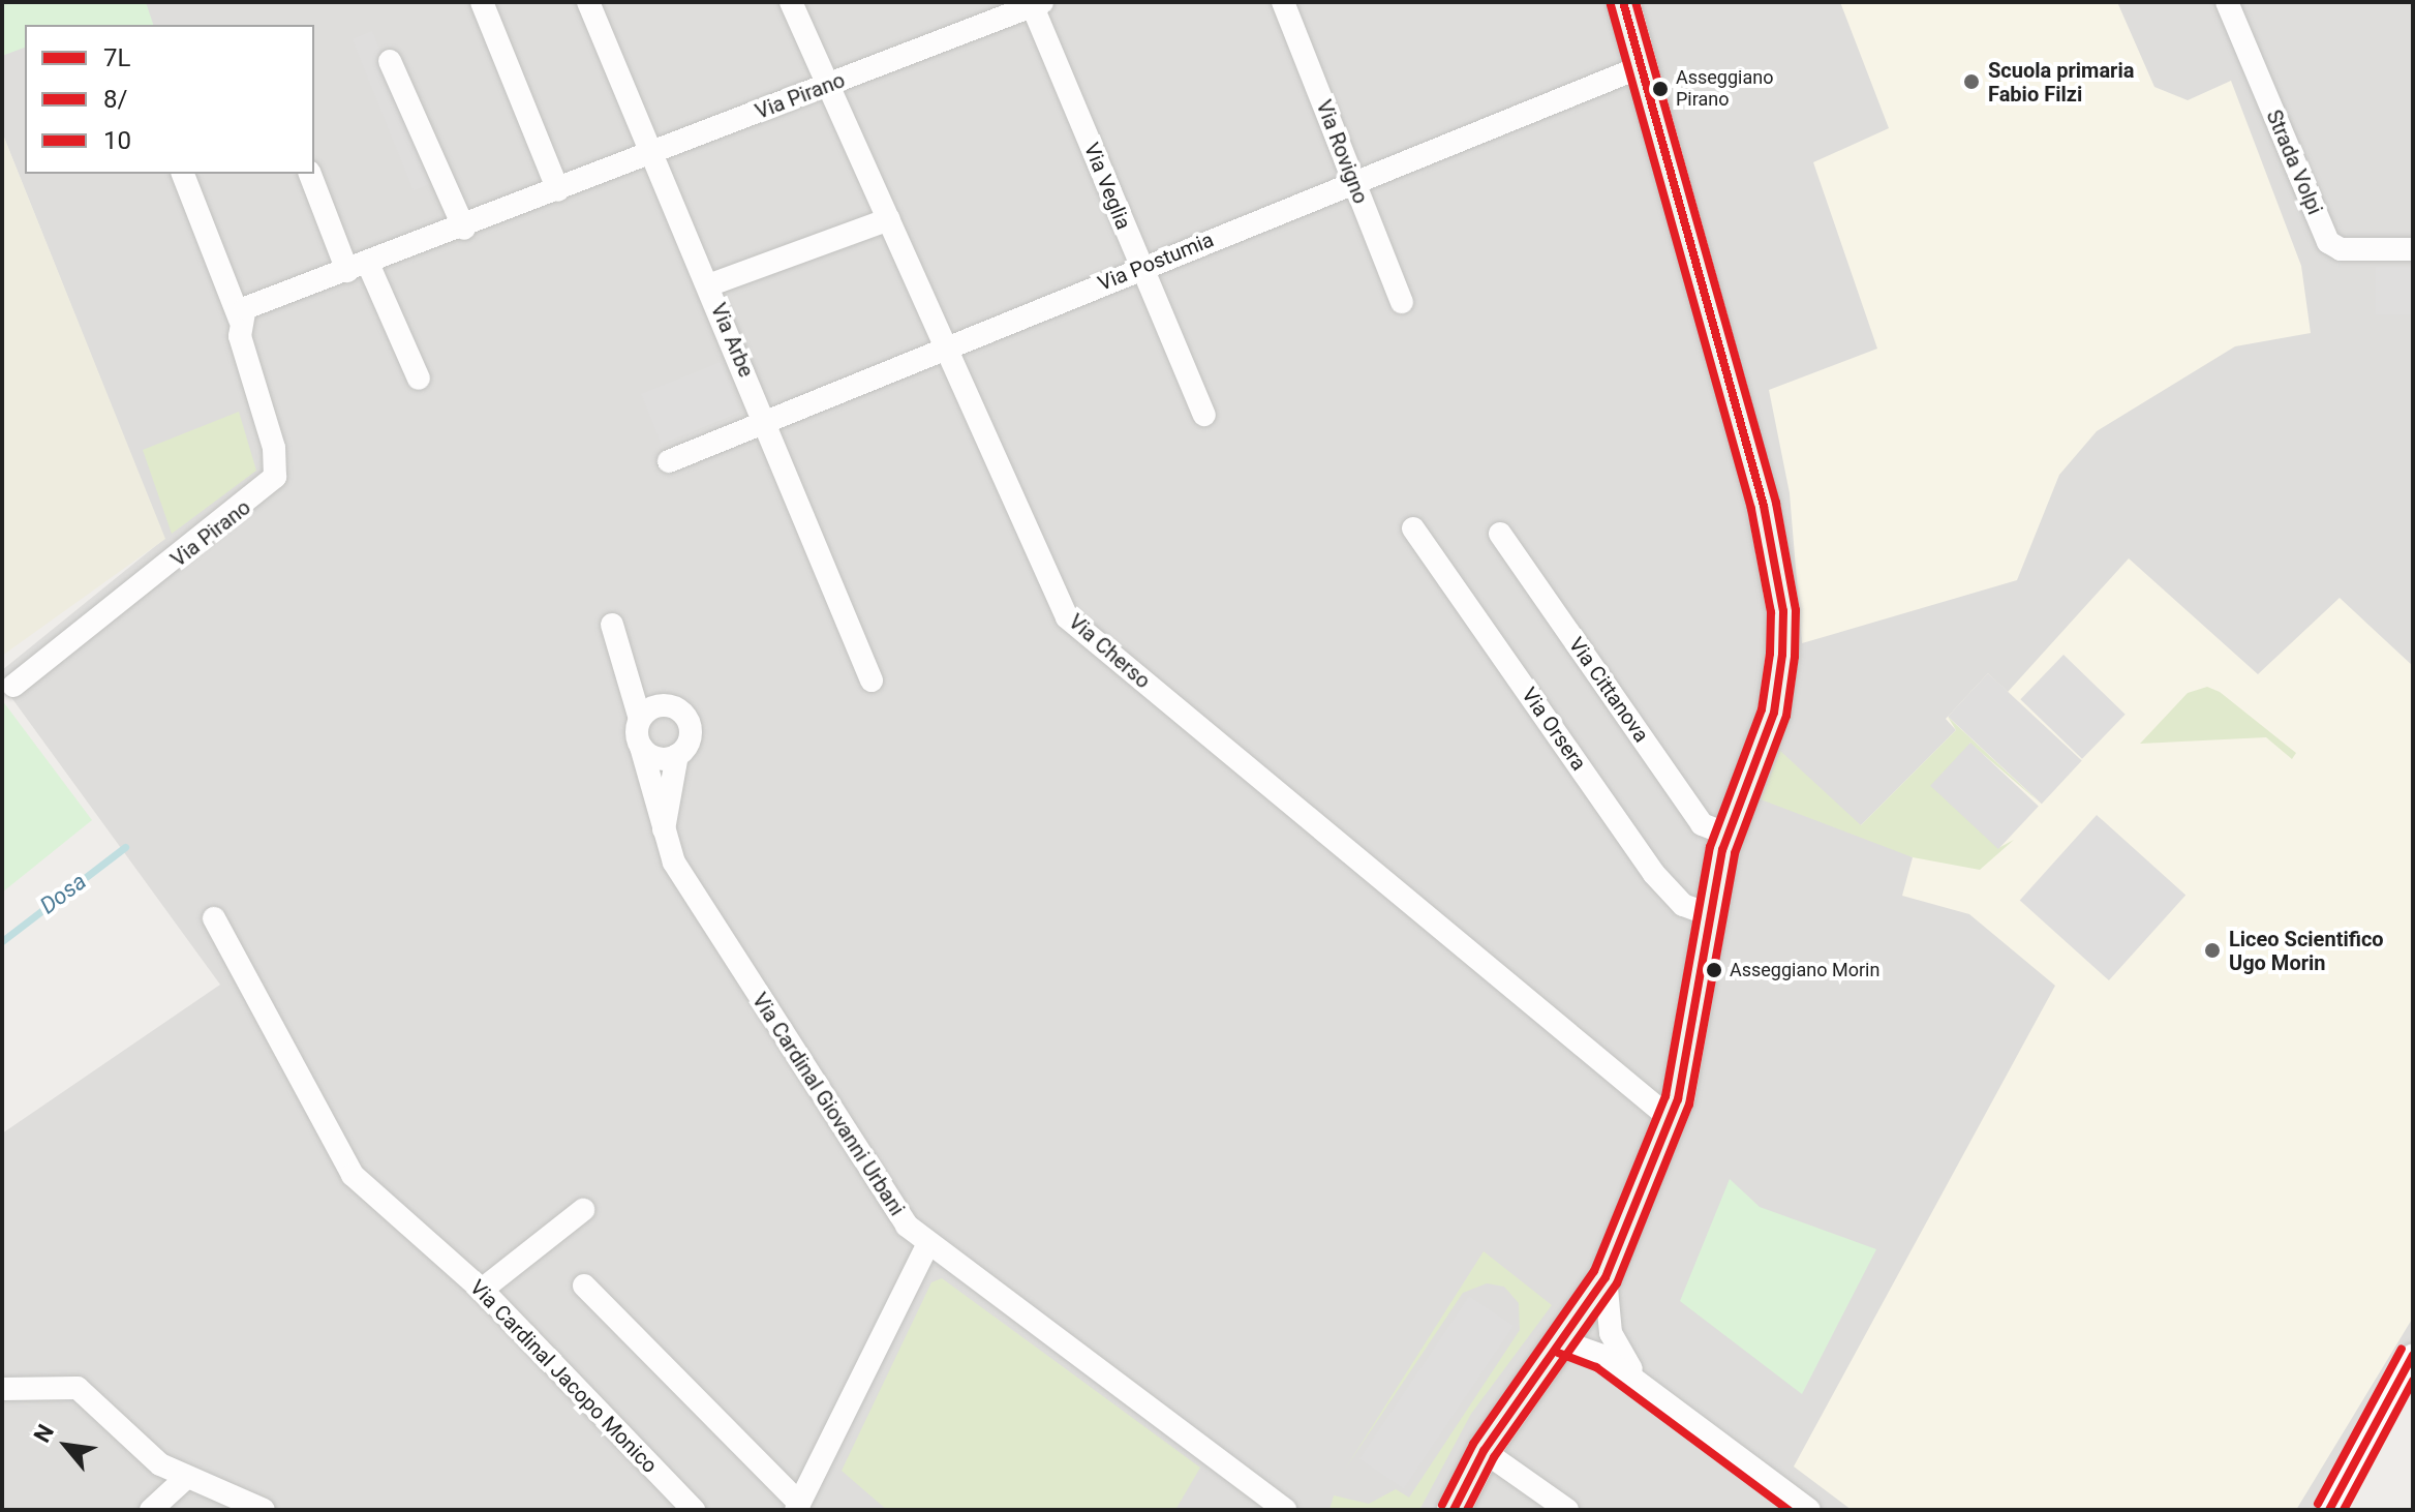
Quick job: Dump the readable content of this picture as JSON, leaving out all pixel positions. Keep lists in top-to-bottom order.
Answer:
{
  "streets": {
    "street": [
      "Via Pirano",
      "Via Rovigno",
      "Strada Volpi",
      "Via Veglia",
      "Via Postumia",
      "Via Arbe",
      "Via Cherso",
      "Via Cittanova",
      "Via Orsera",
      "Via Cardinal Giovanni Urbani",
      "Via Cardinal Jacopo Monico"
    ]
  },
  "crossings": [
    ["Via Pirano", "Via Veglia"],
    ["Via Pirano", "Via Arbe"],
    ["Via Pirano", "Via Cherso"],
    ["Via Rovigno", "Via Postumia"],
    ["Via Veglia", "Via Postumia"],
    ["Via Postumia", "Via Arbe"],
    ["Via Postumia", "Via Cherso"]
  ],
  "water": ["Dosa"],
  "places": [
    "Scuola primaria Fabio Filzi",
    "Asseggiano Pirano",
    "Liceo Scientifico Ugo Morin",
    "Asseggiano Morin"
  ],
  "lines": ["transit line 7L", "transit line 8/", "transit line 10"],
  "legend": ["7L", "8/", "10"],
  "north": "top left"
}
